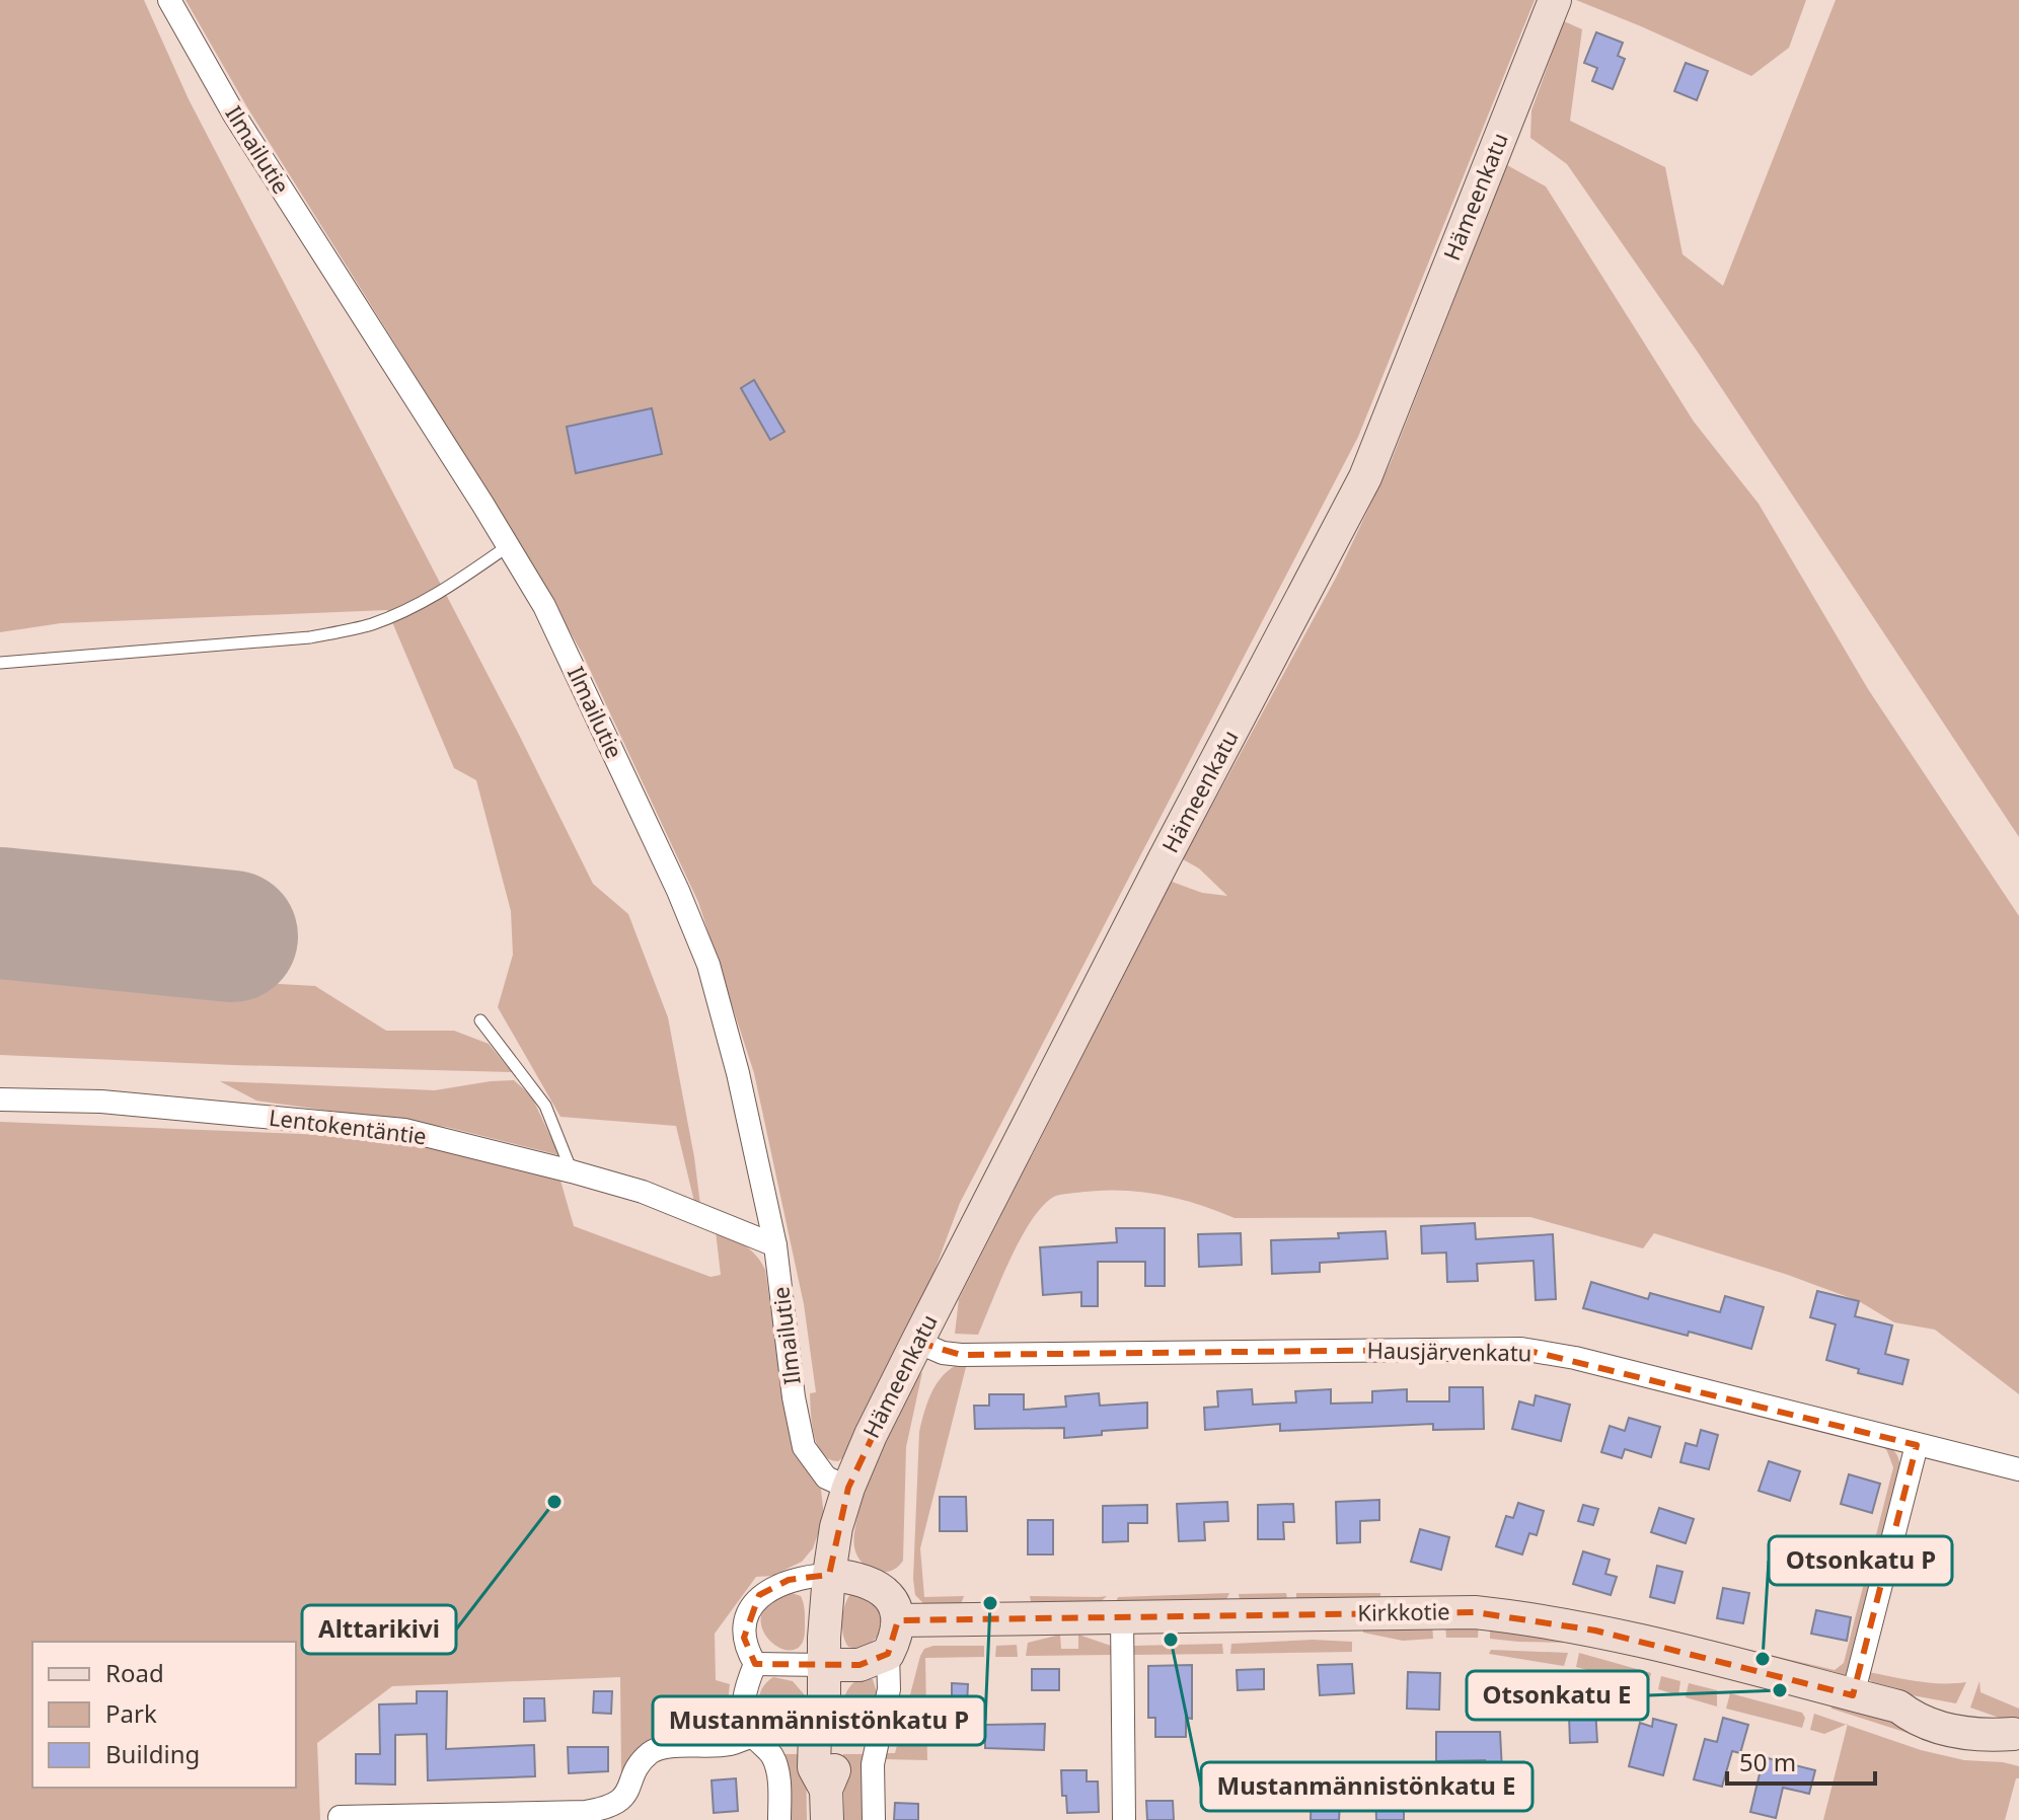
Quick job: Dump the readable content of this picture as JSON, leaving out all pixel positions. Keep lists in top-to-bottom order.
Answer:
{
  "streets": {
    "main road": ["Hämeenkatu", "Kirkkotie"],
    "street": ["Ilmailutie", "Lentokentäntie", "Hausjärvenkatu"]
  },
  "crossings": [
    ["Ilmailutie", "Hämeenkatu"],
    ["Ilmailutie", "Lentokentäntie"],
    ["Hämeenkatu", "Hausjärvenkatu"]
  ],
  "places": [
    "Alttarikivi",
    "Mustanmännistönkatu P",
    "Mustanmännistönkatu E",
    "Otsonkatu P",
    "Otsonkatu E"
  ],
  "legend": ["Road", "Park", "Building"],
  "scale_bar": "50 m"
}
